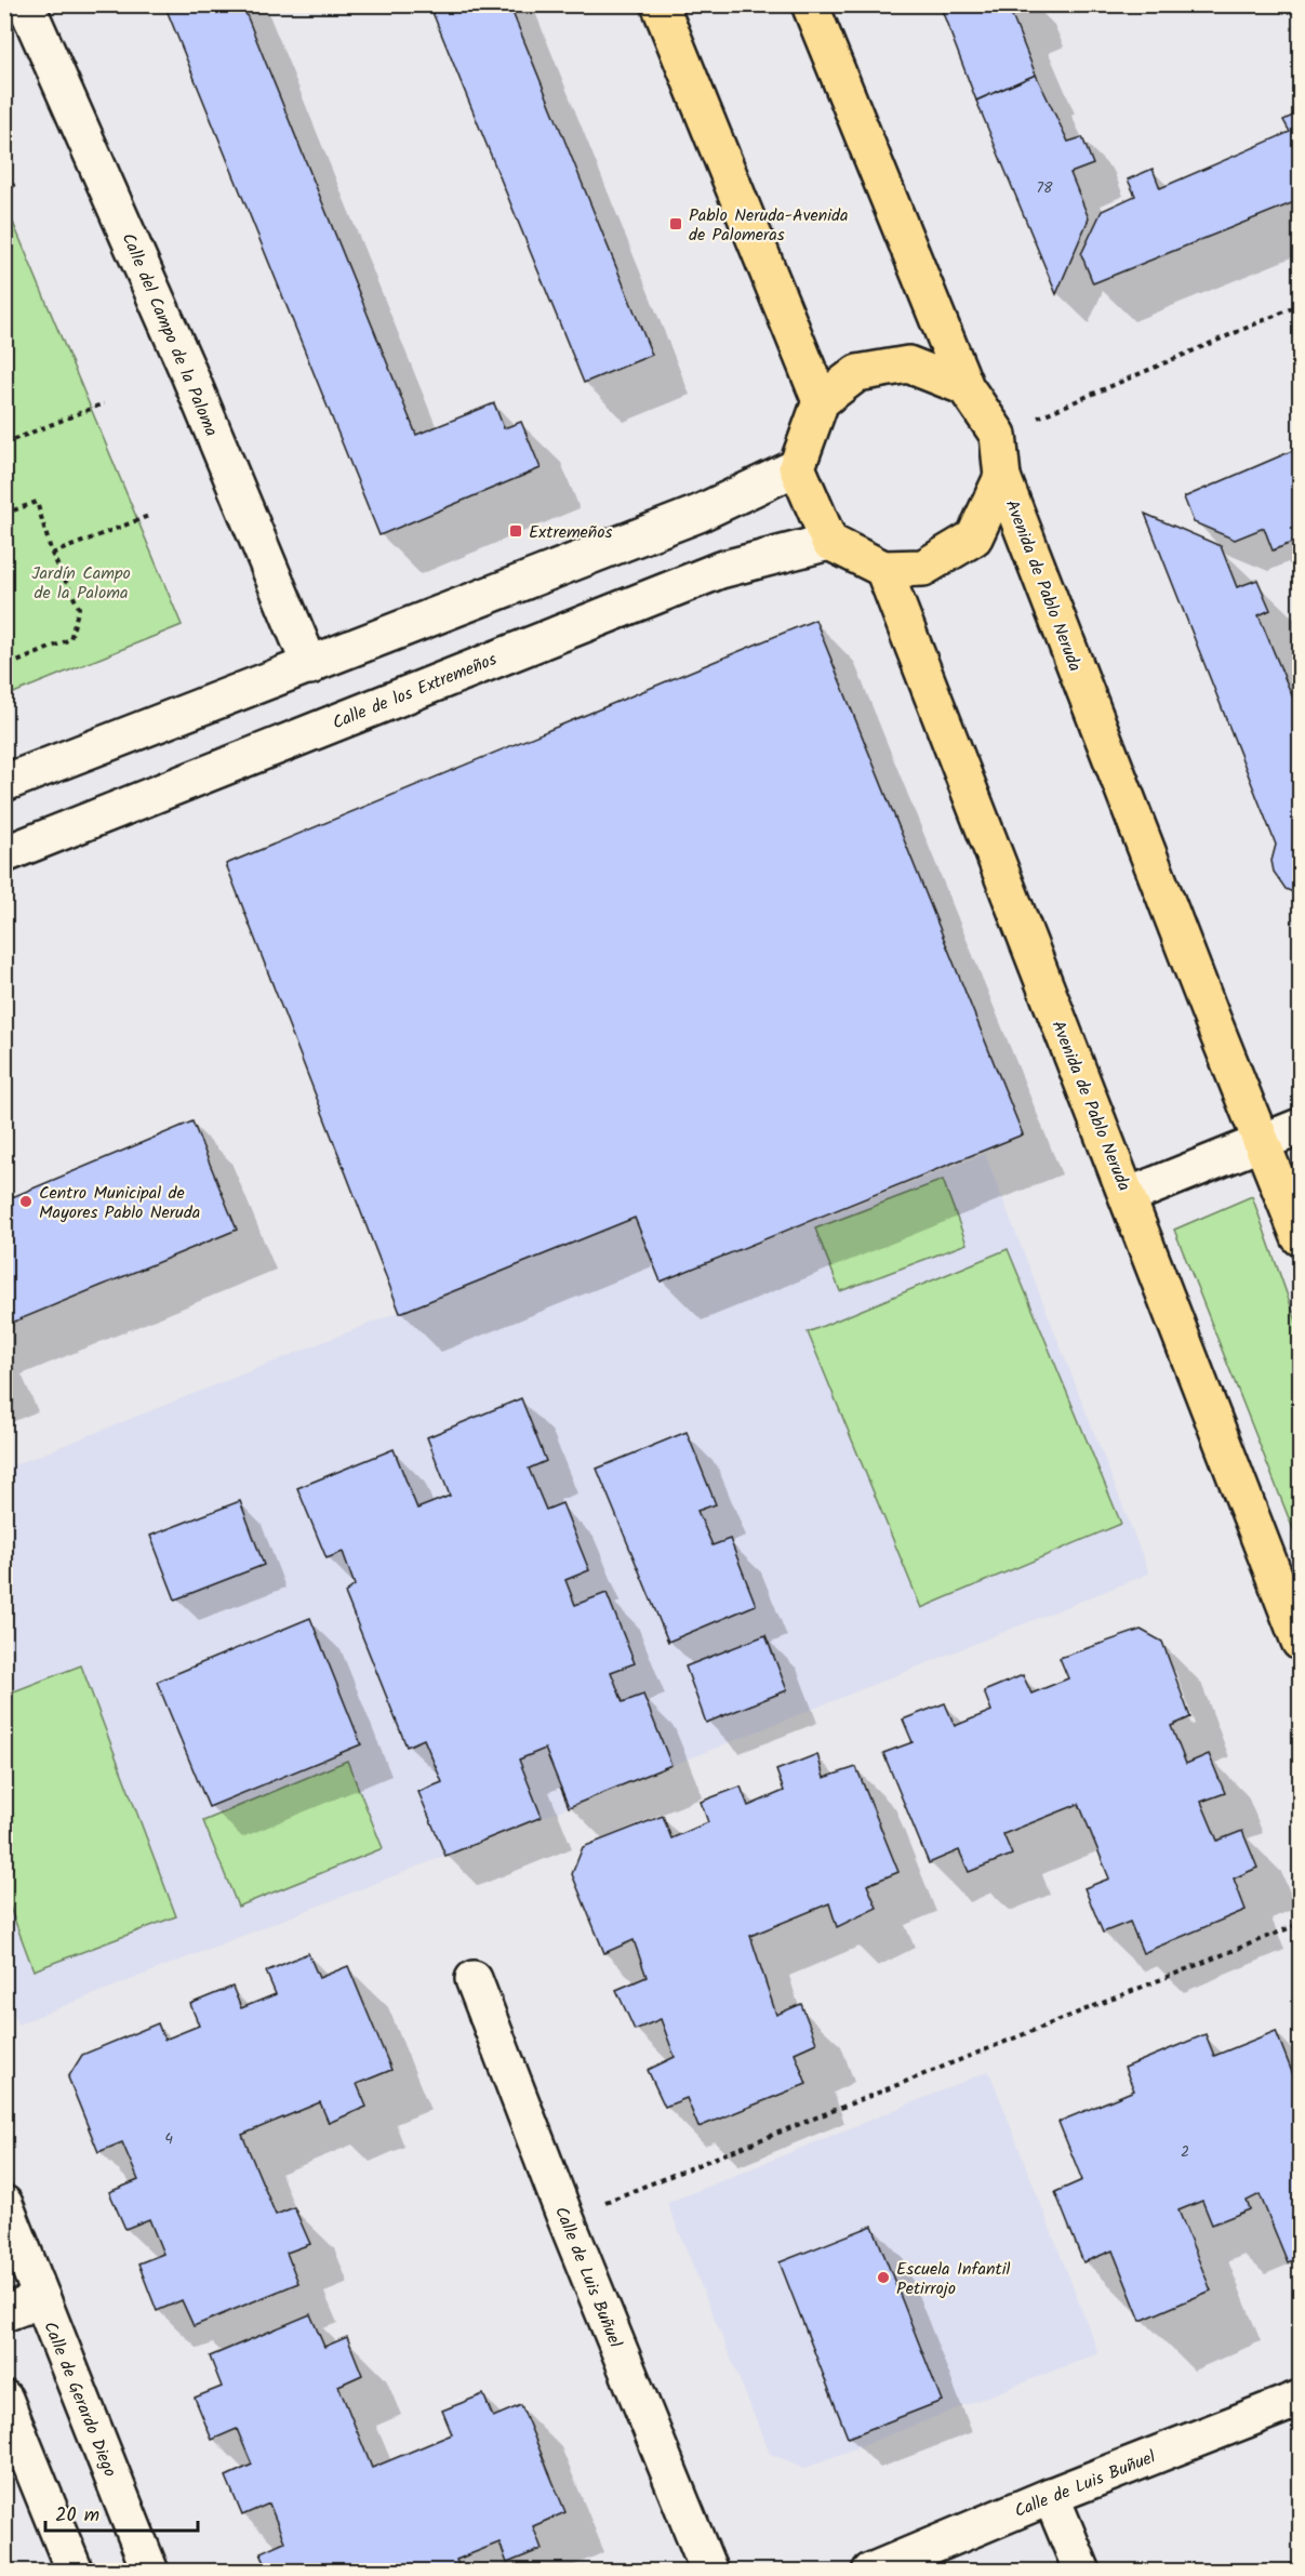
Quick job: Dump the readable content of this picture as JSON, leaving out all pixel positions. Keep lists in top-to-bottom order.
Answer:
{
  "streets": {
    "main road": ["Avenida de Pablo Neruda"],
    "street": [
      "Calle del Campo de la Paloma",
      "Calle de los Extremeños",
      "Calle de Luis Buñuel",
      "Calle de Gerardo Diego"
    ]
  },
  "crossings": [
    ["Avenida de Pablo Neruda", "Calle de los Extremeños"]
  ],
  "parks": ["Jardín Campo de la Paloma"],
  "places": {
    "transit": ["Pablo Neruda-Avenida de Palomeras", "Extremeños"],
    "other": ["Centro Municipal de Mayores Pablo Neruda", "Escuela Infantil Petirrojo"]
  },
  "house_numbers": ["78", "4", "2"],
  "scale_bar": "20 m"
}
